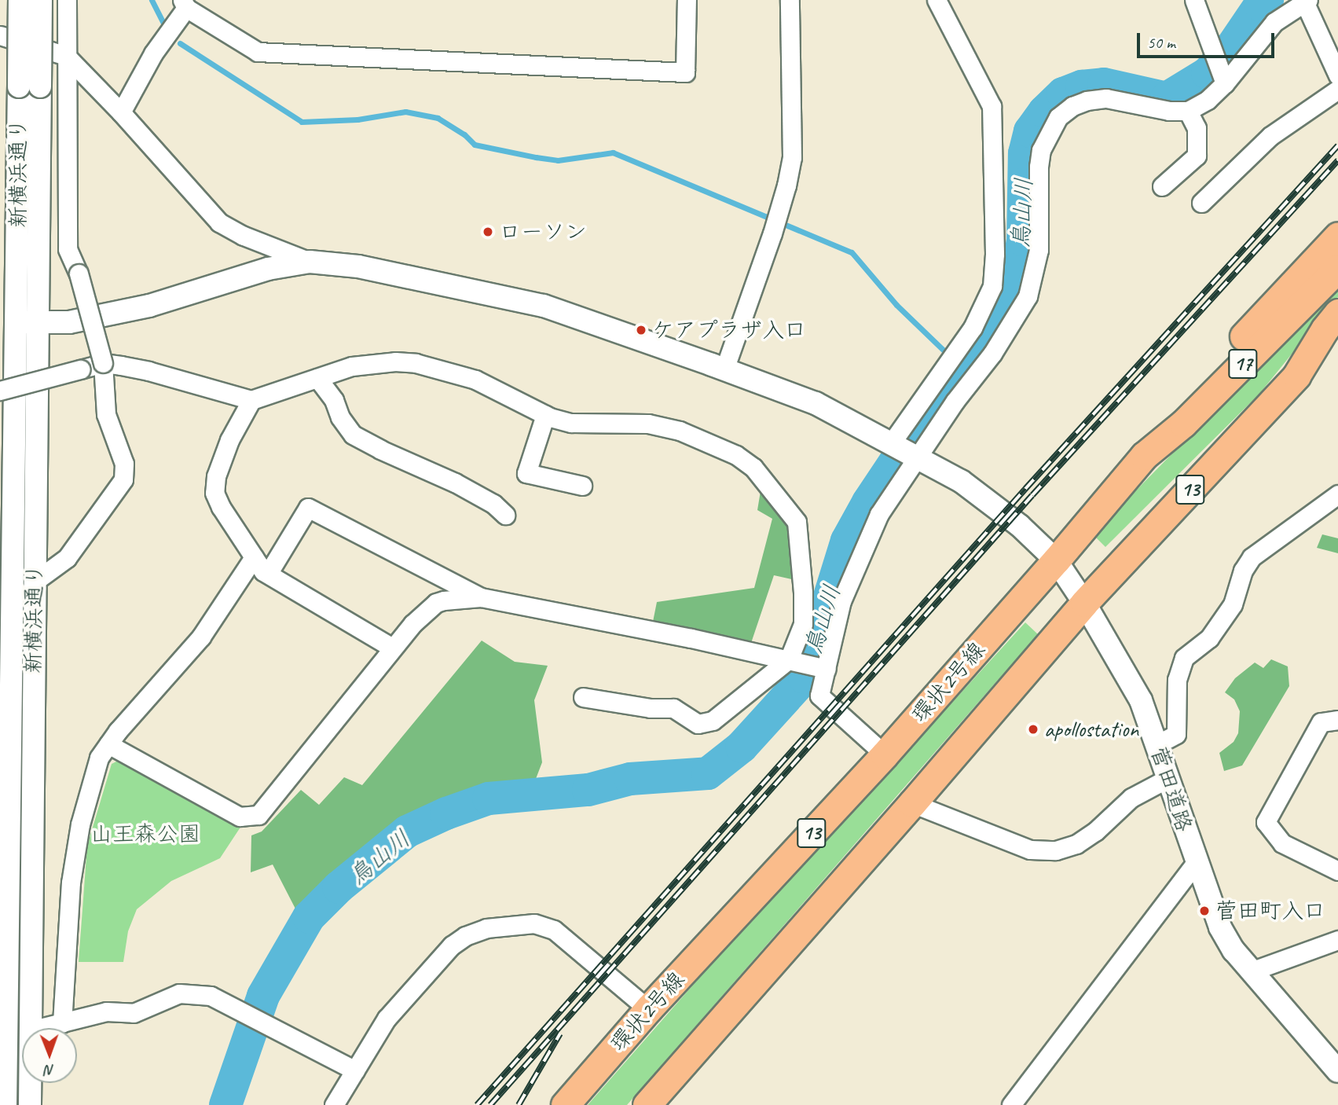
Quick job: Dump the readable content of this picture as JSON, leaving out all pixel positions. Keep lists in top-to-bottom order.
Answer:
{
  "streets": {
    "main road": ["17", "13", "環状2号線"],
    "street": ["新横浜通り", "菅田道路"]
  },
  "crossings": [
    ["新横浜通り", "菅田道路"],
    ["13", "環状2号線"],
    ["13", "菅田道路"],
    ["環状2号線", "菅田道路"]
  ],
  "water": ["鳥山川"],
  "parks": ["山王森公園"],
  "places": [
    "ローソン",
    "ケアプラザ入口",
    "apollostation",
    "菅田町入口"
  ],
  "scale_bar": "50 m",
  "north": "bottom"
}
